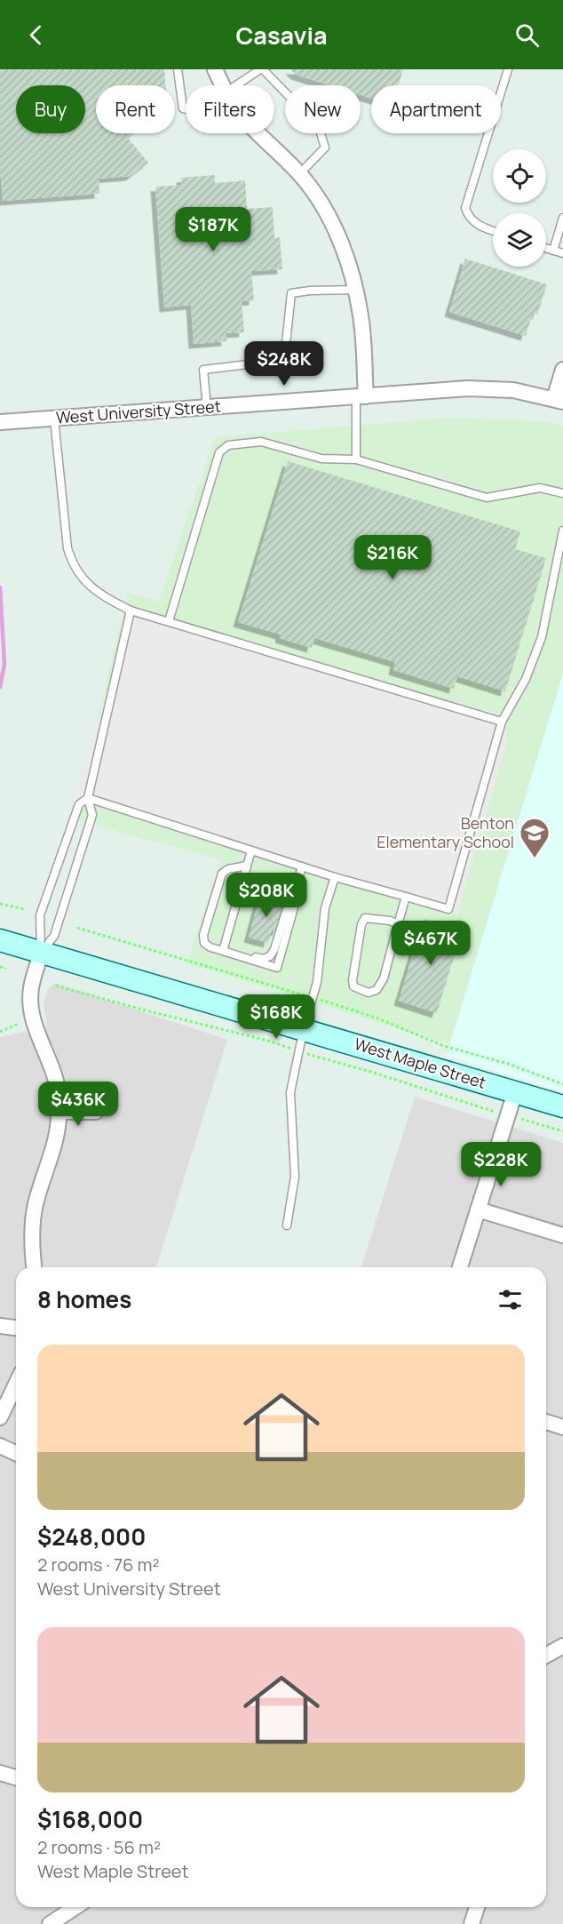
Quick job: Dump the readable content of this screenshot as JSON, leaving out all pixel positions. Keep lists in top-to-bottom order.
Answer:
{
  "streets": {
    "main road": ["West Maple Street"],
    "street": ["West University Street"]
  },
  "places": {
    "school or university": ["Benton Elementary School"]
  },
  "page": {
    "header": "Casavia",
    "chip": [
      "Buy",
      "Rent",
      "Filters",
      "New",
      "Apartment"
    ],
    "price": [
      "$187K",
      "$248K",
      "$216K",
      "$208K",
      "$467K",
      "$168K",
      "$436K",
      "$228K"
    ],
    "heading": "8 homes",
    "list": [
      {
        "name": "$248,000",
        "note": "2 rooms · 76 m² · West University Street"
      },
      {
        "name": "$168,000",
        "note": "2 rooms · 56 m² · West Maple Street"
      }
    ]
  }
}
